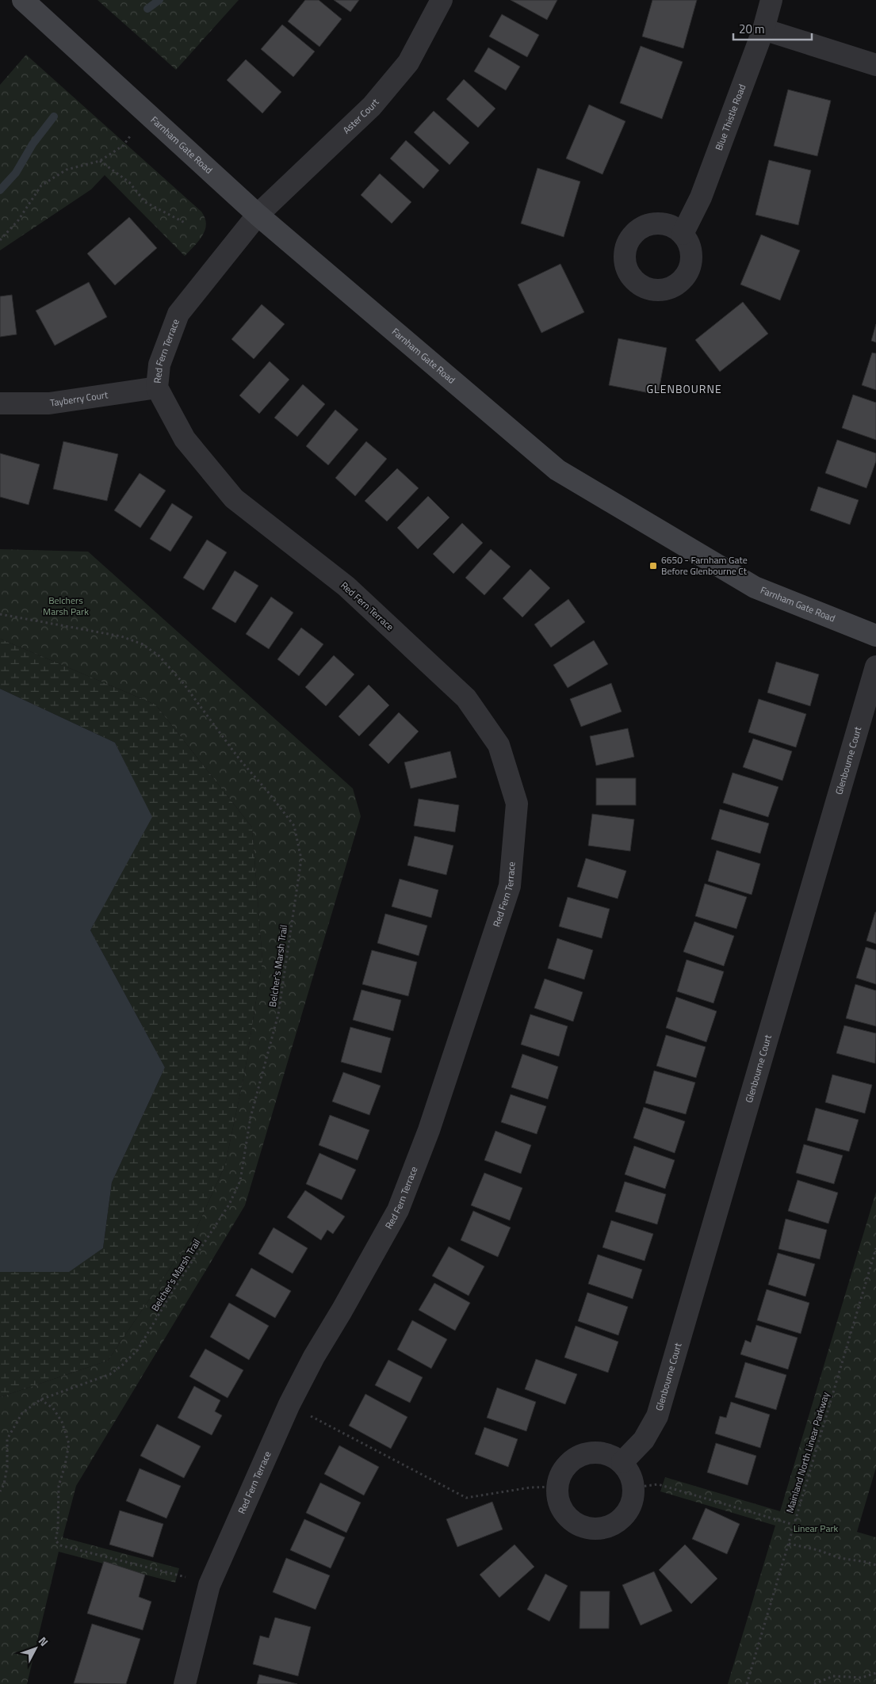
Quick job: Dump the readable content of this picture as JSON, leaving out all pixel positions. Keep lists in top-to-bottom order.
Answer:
{
  "streets": {
    "street": [
      "Aster Court",
      "Blue Thistle Road",
      "Farnham Gate Road",
      "Red Fern Terrace",
      "Tayberry Court",
      "Glenbourne Court"
    ],
    "path": ["Belcher's Marsh Trail", "Mainland North Linear Parkway"]
  },
  "crossings": [
    ["Aster Court", "Farnham Gate Road"],
    ["Aster Court", "Red Fern Terrace"],
    ["Farnham Gate Road", "Red Fern Terrace"],
    ["Red Fern Terrace", "Tayberry Court"]
  ],
  "districts": ["GLENBOURNE"],
  "parks": ["Belchers Marsh Park", "Linear Park"],
  "places": {
    "transit": ["6650 - Farnham Gate Before Glenbourne Ct"]
  },
  "scale_bar": "20 m",
  "north": "top right"
}
